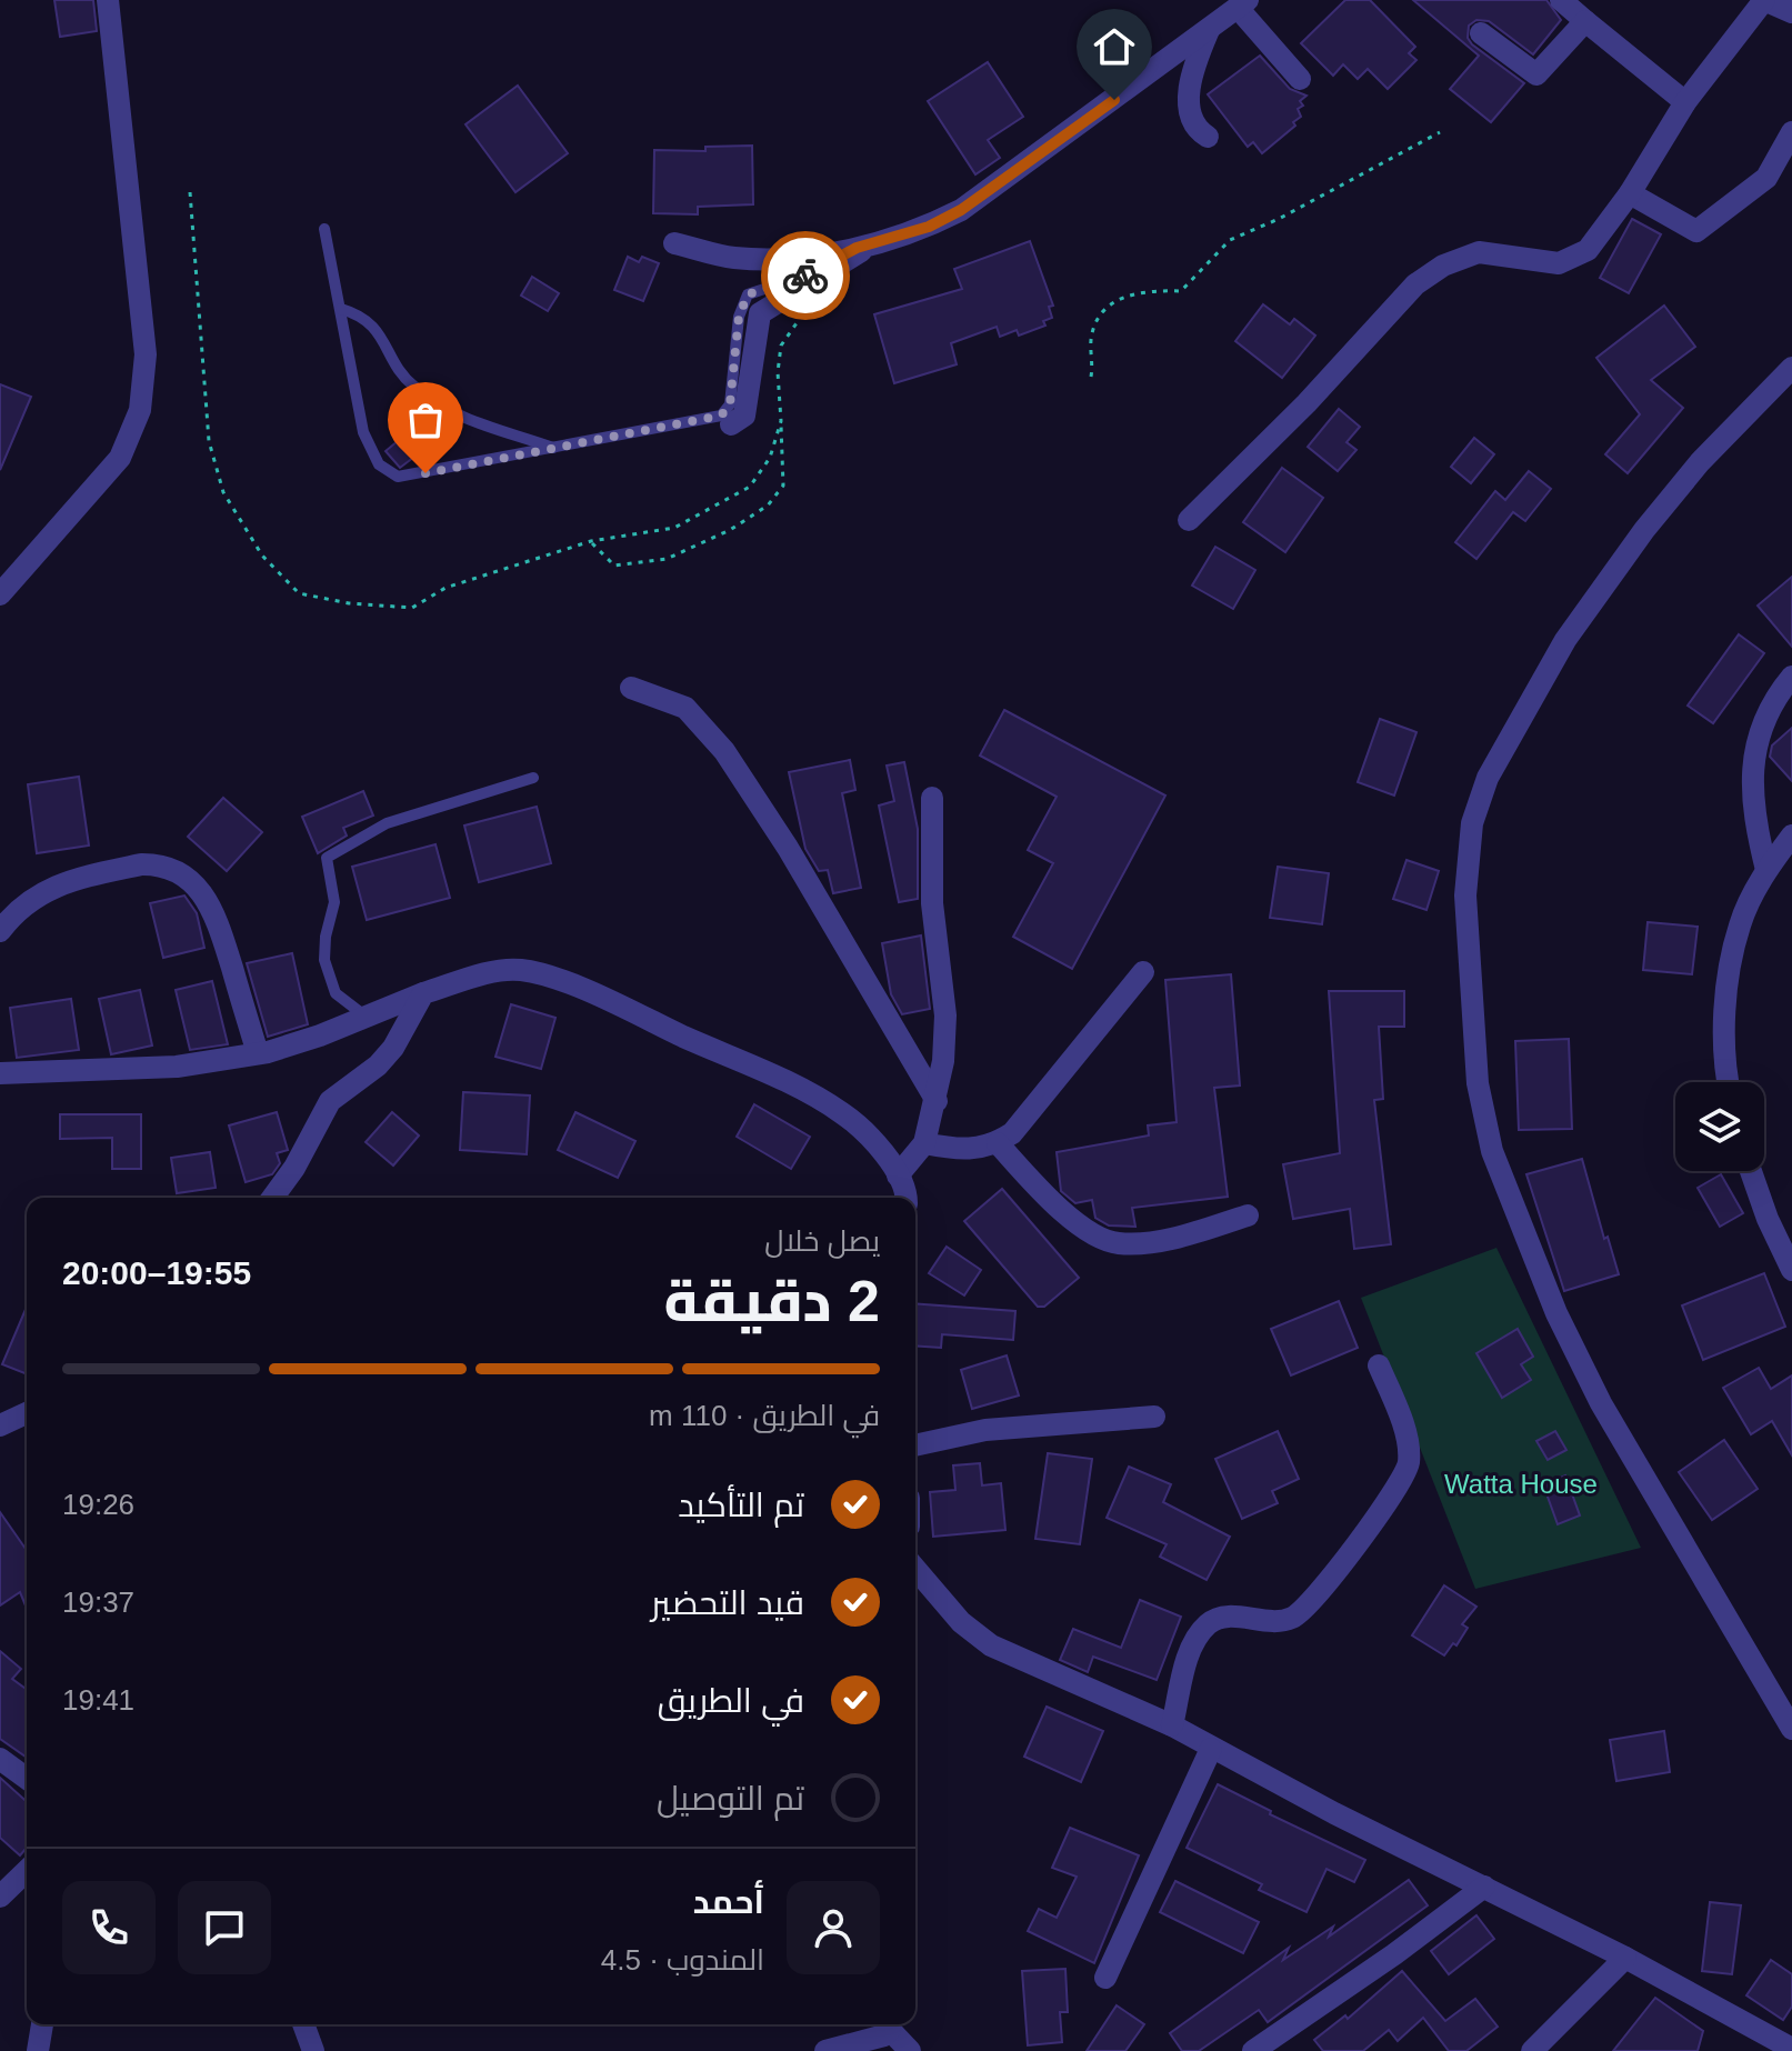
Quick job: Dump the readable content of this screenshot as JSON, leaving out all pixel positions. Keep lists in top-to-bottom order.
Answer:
{
  "parks": ["Watta House"],
  "page": {
    "heading": ["2 دقيقة", "يصل خلال", "19:55–20:00"],
    "panel": ["أحمد", "المندوب · 4.5"],
    "bar": "في الطريق · 110 m",
    "list": [
      ["تم التأكيد", "19:26"],
      ["قيد التحضير", "19:37"],
      ["في الطريق", "19:41"],
      "تم التوصيل"
    ]
  }
}
